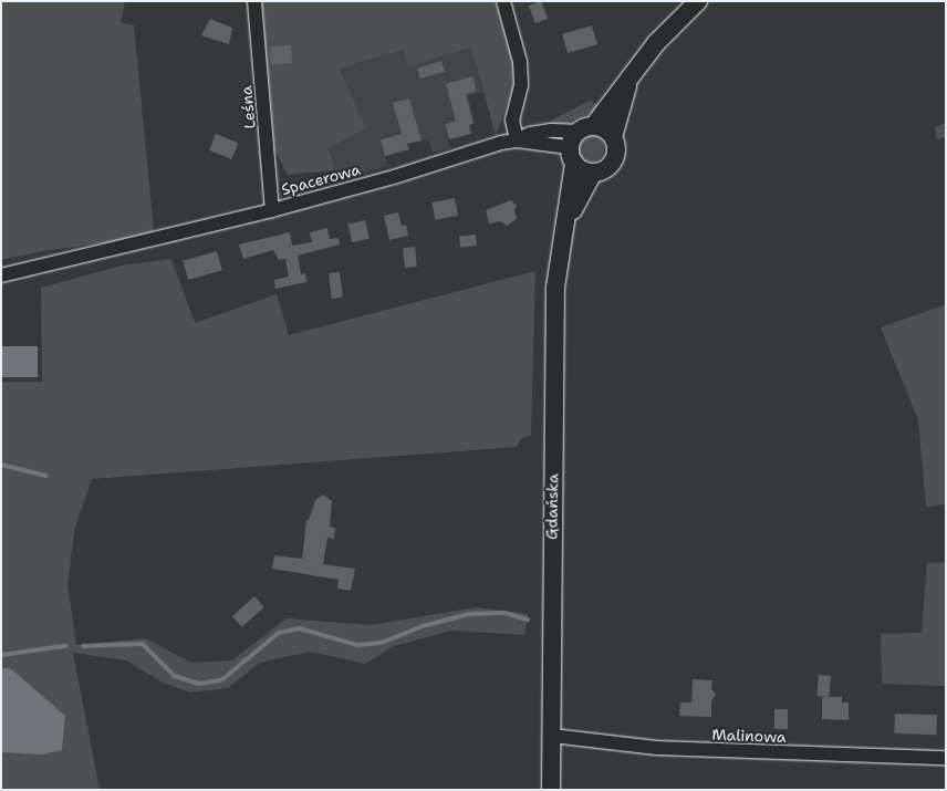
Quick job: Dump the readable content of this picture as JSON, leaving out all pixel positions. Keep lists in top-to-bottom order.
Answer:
{
  "streets": {
    "main road": ["Gdańska"],
    "street": ["Leśna", "Spacerowa", "Malinowa"]
  },
  "crossings": [
    ["Leśna", "Spacerowa"],
    ["Spacerowa", "Gdańska"],
    ["Gdańska", "Malinowa"]
  ]
}
